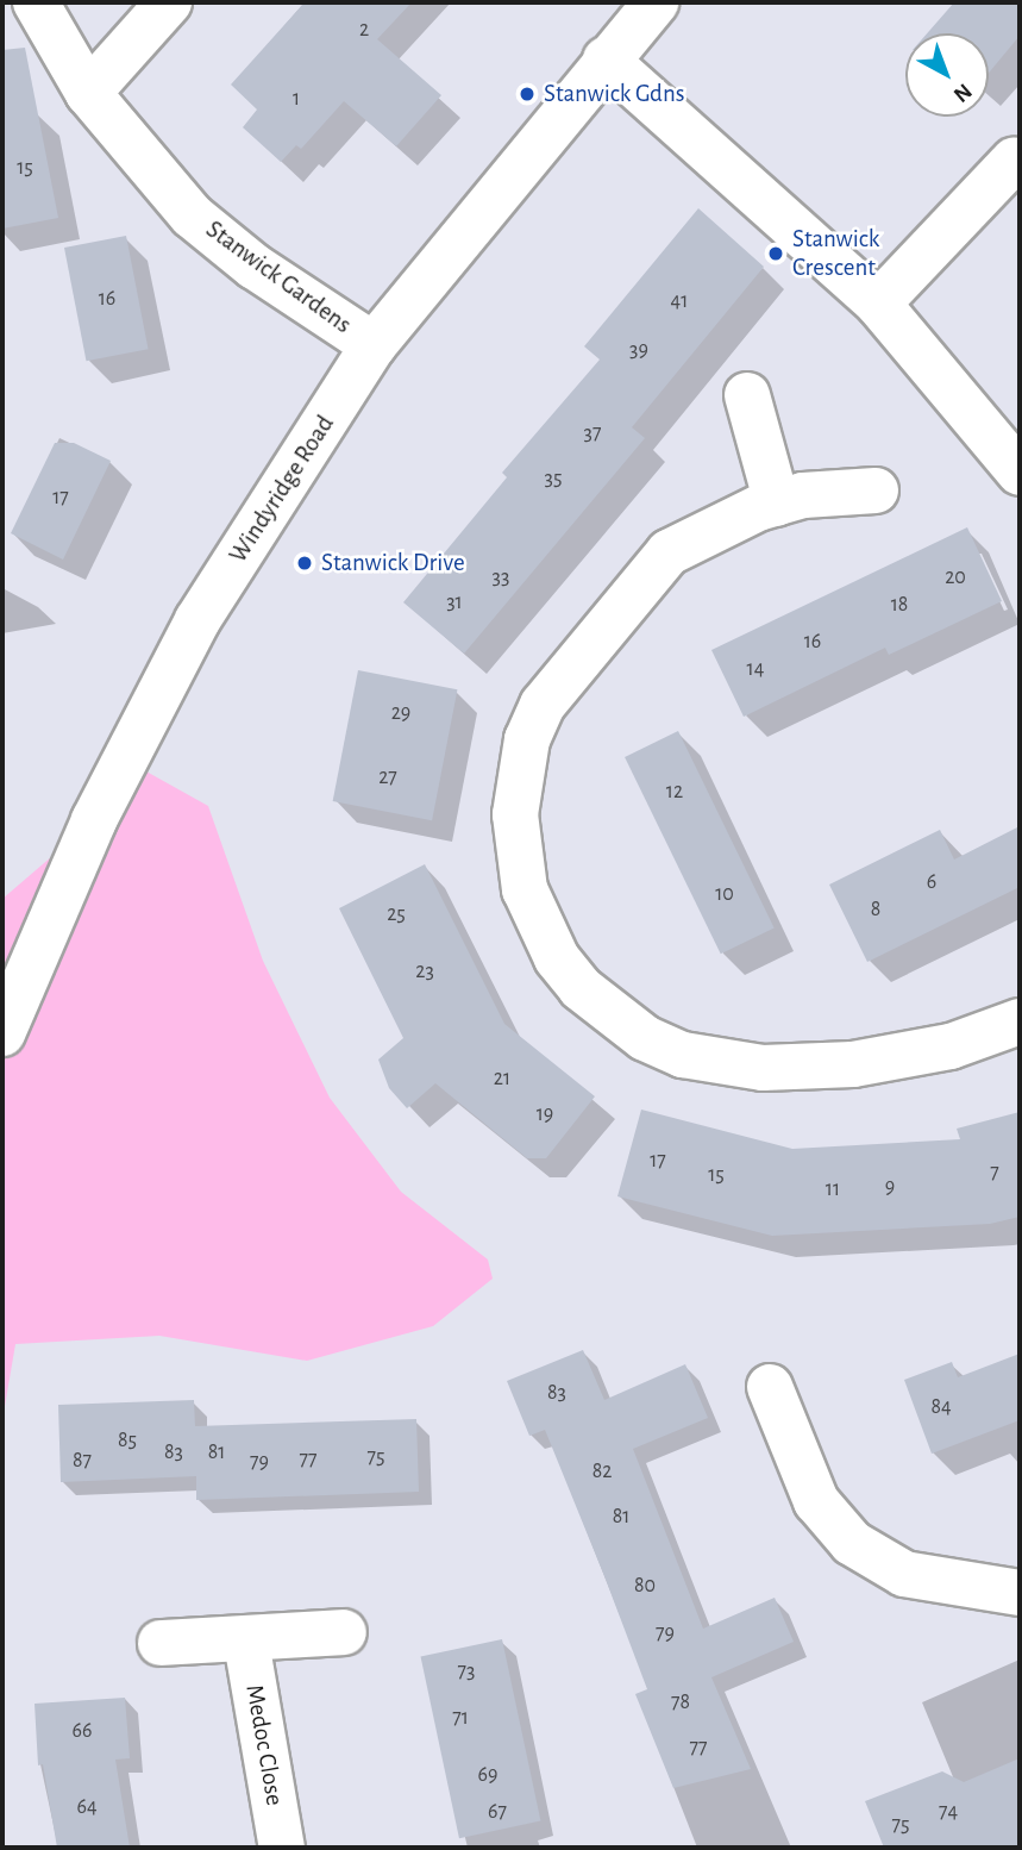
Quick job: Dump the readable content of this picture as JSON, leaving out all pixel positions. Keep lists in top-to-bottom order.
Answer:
{
  "streets": {
    "street": ["Stanwick Gardens", "Windyridge Road", "Medoc Close"]
  },
  "crossings": [
    ["Stanwick Gardens", "Windyridge Road"]
  ],
  "places": ["Stanwick Gdns", "Stanwick Crescent", "Stanwick Drive"],
  "house_numbers": [
    "2",
    "1",
    "15",
    "16",
    "41",
    "39",
    "37",
    "35",
    "17",
    "33",
    "20",
    "31",
    "18",
    "16",
    "14",
    "29",
    "27",
    "12",
    "6",
    "10",
    "8",
    "25",
    "23",
    "21",
    "19",
    "17",
    "7",
    "15",
    "9",
    "11",
    "83",
    "84",
    "85",
    "83",
    "81",
    "75",
    "77",
    "87",
    "79",
    "82",
    "81",
    "80",
    "79",
    "73",
    "78",
    "71",
    "66",
    "77",
    "69",
    "64",
    "67",
    "74",
    "75"
  ],
  "north": "bottom right"
}
